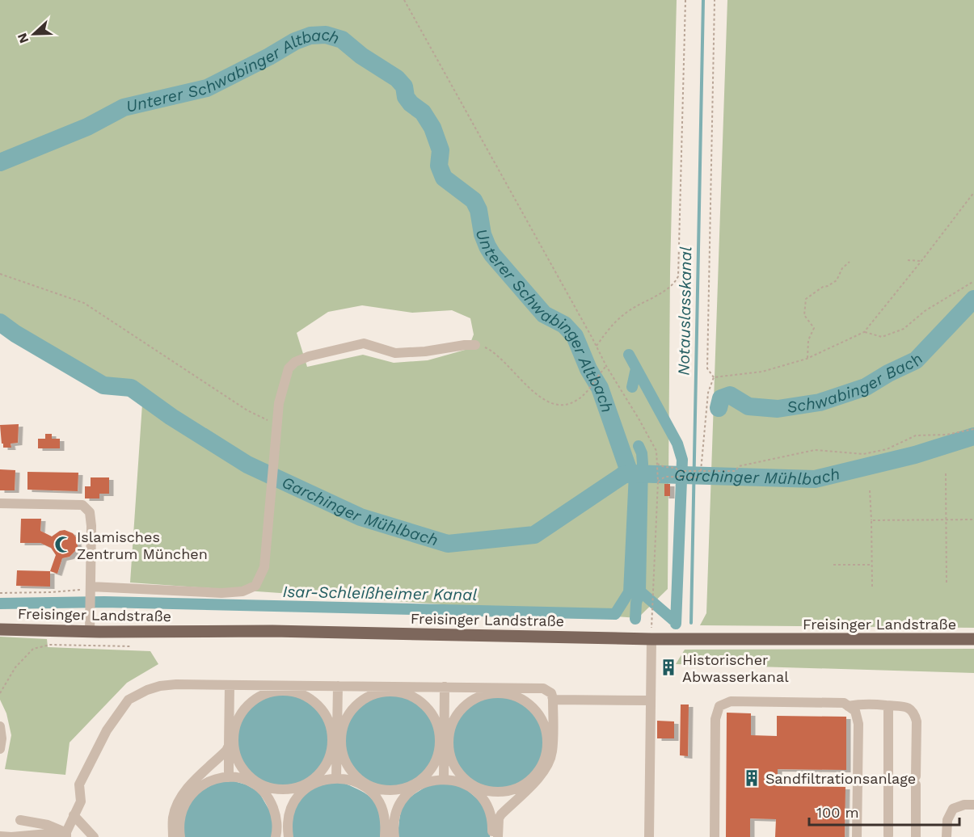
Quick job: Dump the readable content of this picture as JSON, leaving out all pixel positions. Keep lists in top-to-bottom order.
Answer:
{
  "streets": {
    "main road": ["Freisinger Landstraße"]
  },
  "water": [
    "Unterer Schwabinger Altbach",
    "Notauslasskanal",
    "Schwabinger Bach",
    "Garchinger Mühlbach",
    "Isar-Schleißheimer Kanal"
  ],
  "places": {
    "mosque": ["Islamisches Zentrum München"],
    "building": ["Historischer Abwasserkanal", "Sandfiltrationsanlage"]
  },
  "scale_bar": "100 m",
  "north": "left"
}
